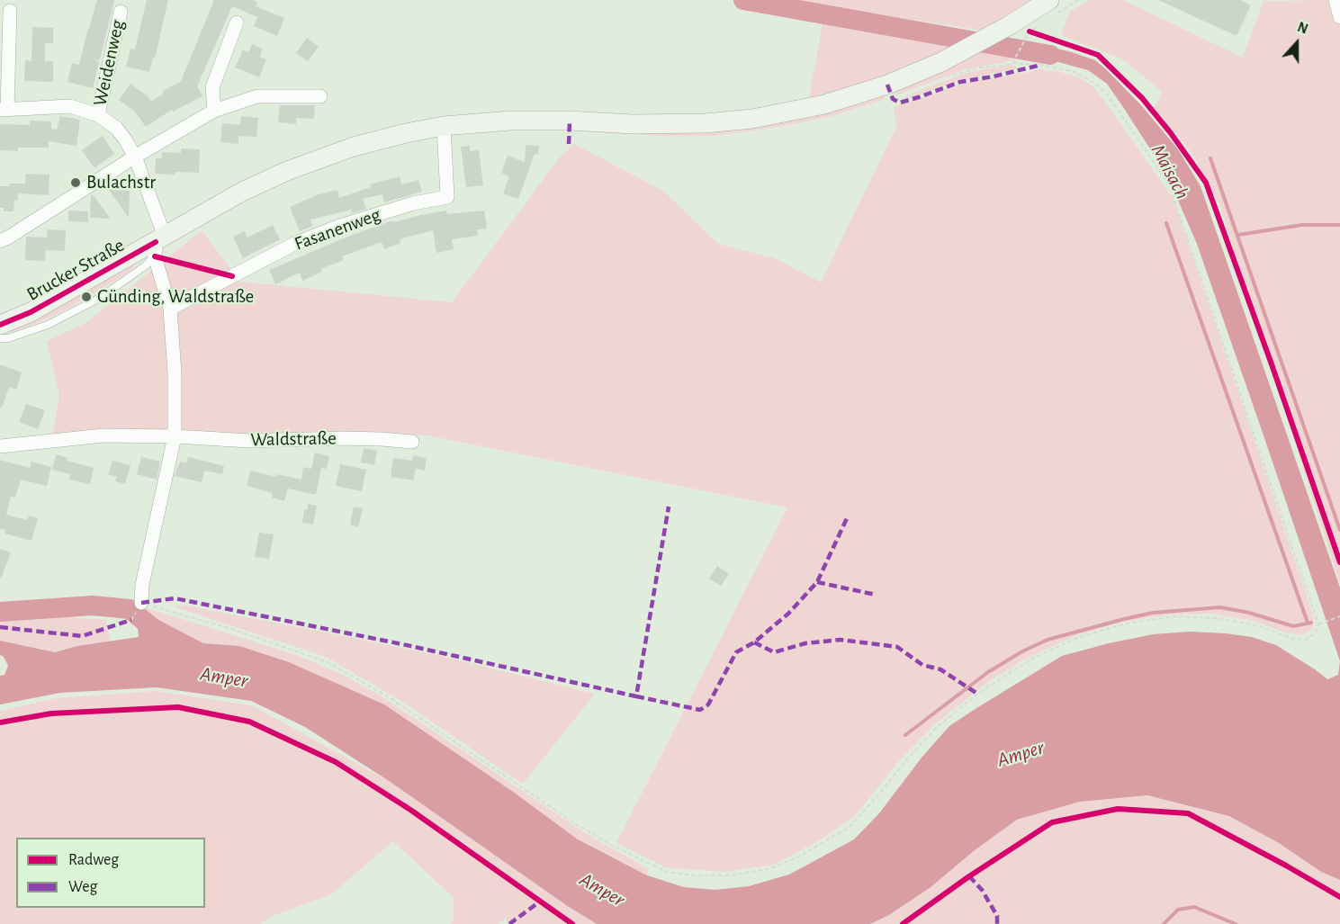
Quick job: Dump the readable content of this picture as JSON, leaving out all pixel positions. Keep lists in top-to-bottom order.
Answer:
{
  "streets": {
    "main road": ["Brucker Straße"],
    "street": ["Weidenweg", "Fasanenweg", "Waldstraße"]
  },
  "crossings": [
    ["Fasanenweg", "Brucker Straße"]
  ],
  "water": ["Maisach", "Amper"],
  "places": ["Bulachstr", "Günding, Waldstraße"],
  "legend": ["Radweg", "Weg"],
  "north": "top"
}
